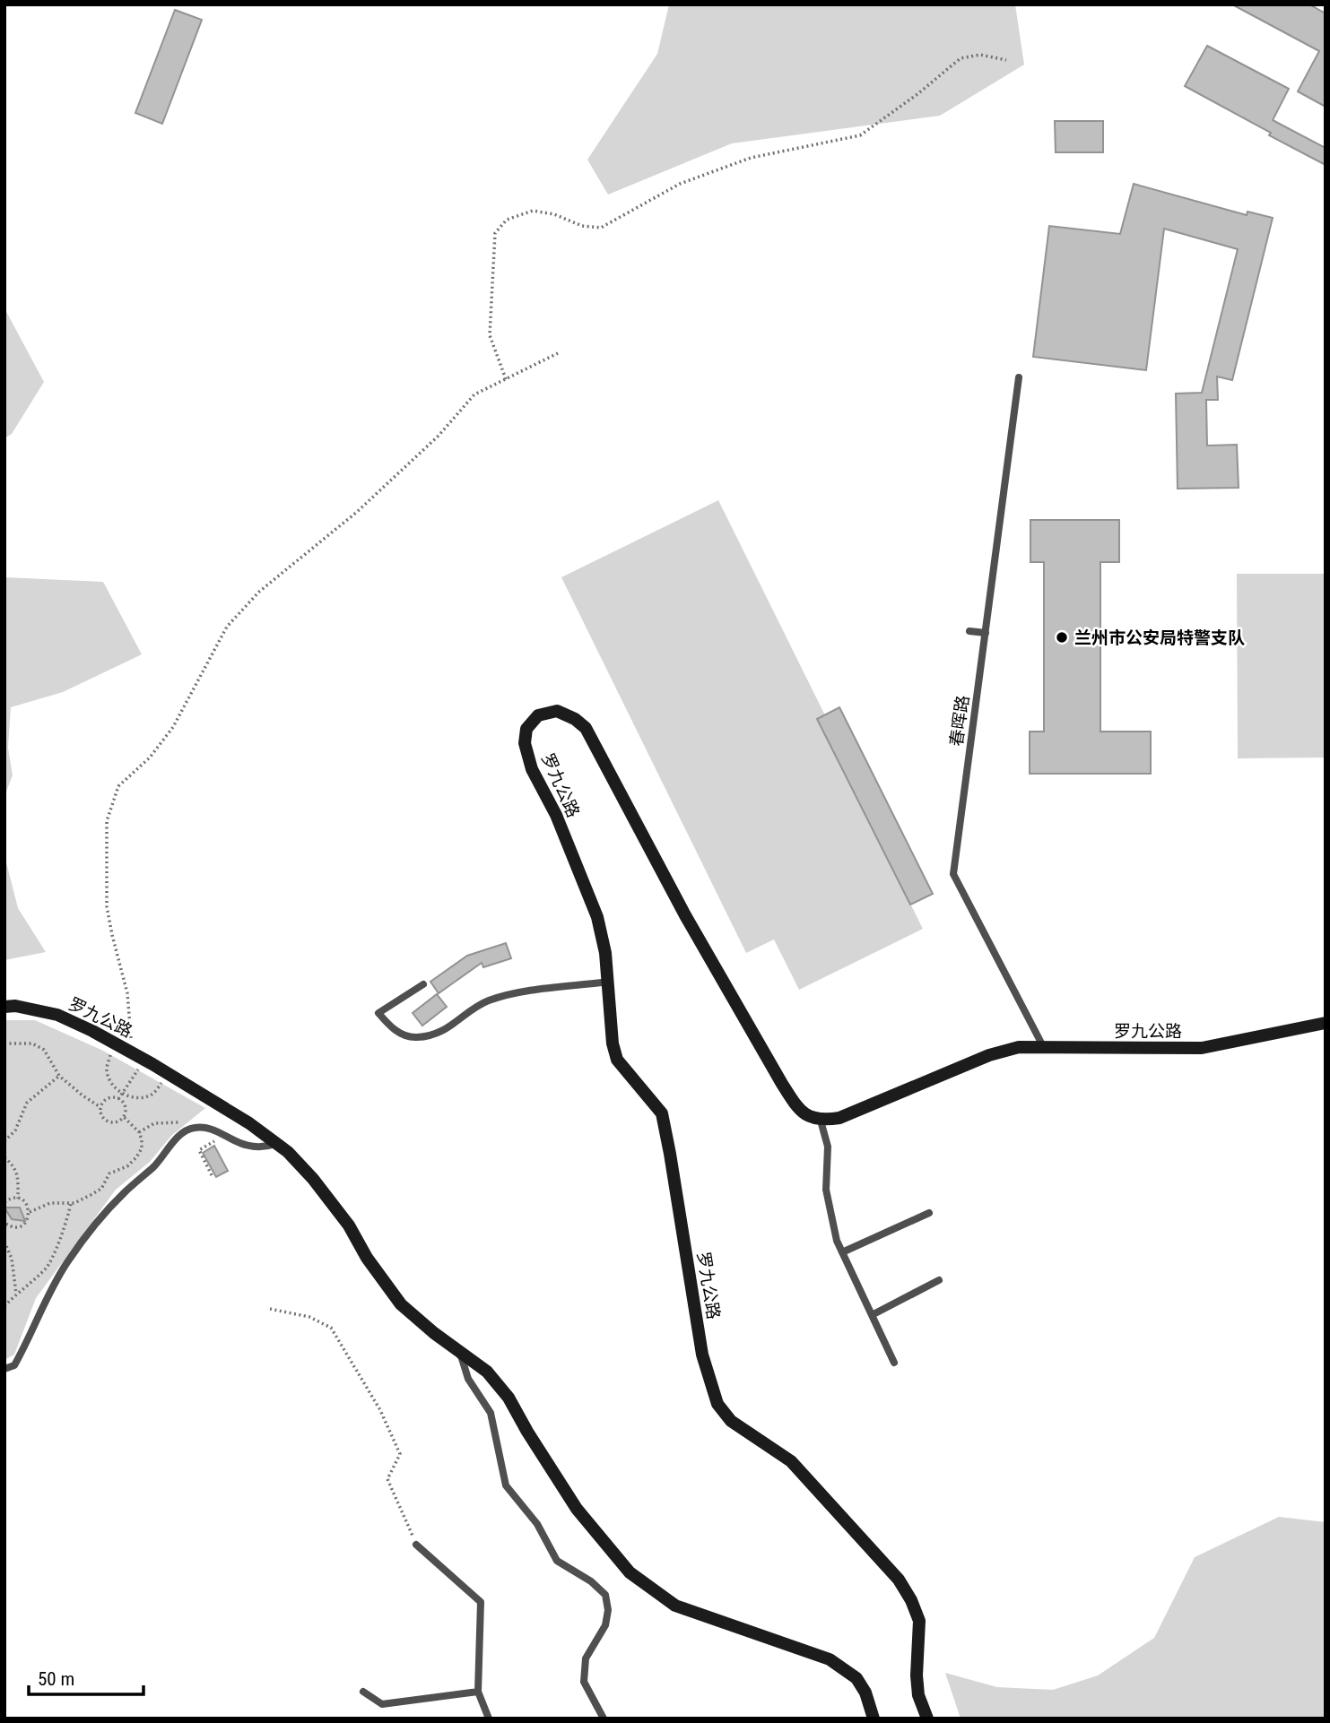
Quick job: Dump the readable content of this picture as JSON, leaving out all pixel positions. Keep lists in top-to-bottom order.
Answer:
{
  "streets": {
    "street": ["罗九公路"],
    "lane": ["春晖路"]
  },
  "crossings": [
    ["春晖路", "罗九公路"]
  ],
  "places": ["兰州市公安局特警支队"],
  "scale_bar": "50 m"
}
